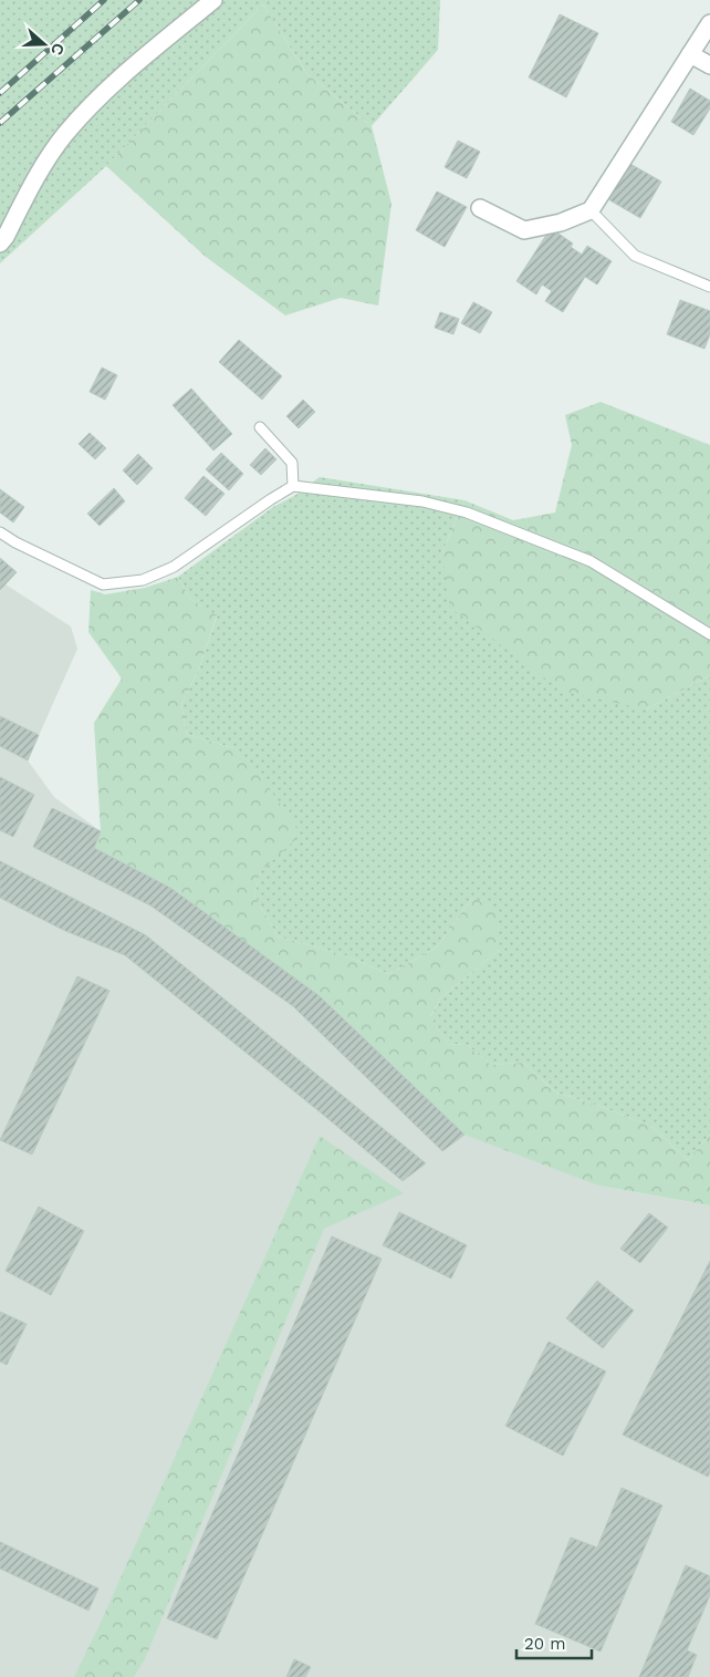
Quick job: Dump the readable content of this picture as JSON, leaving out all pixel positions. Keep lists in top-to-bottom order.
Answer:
{
  "scale_bar": "20 m",
  "north": "right"
}
